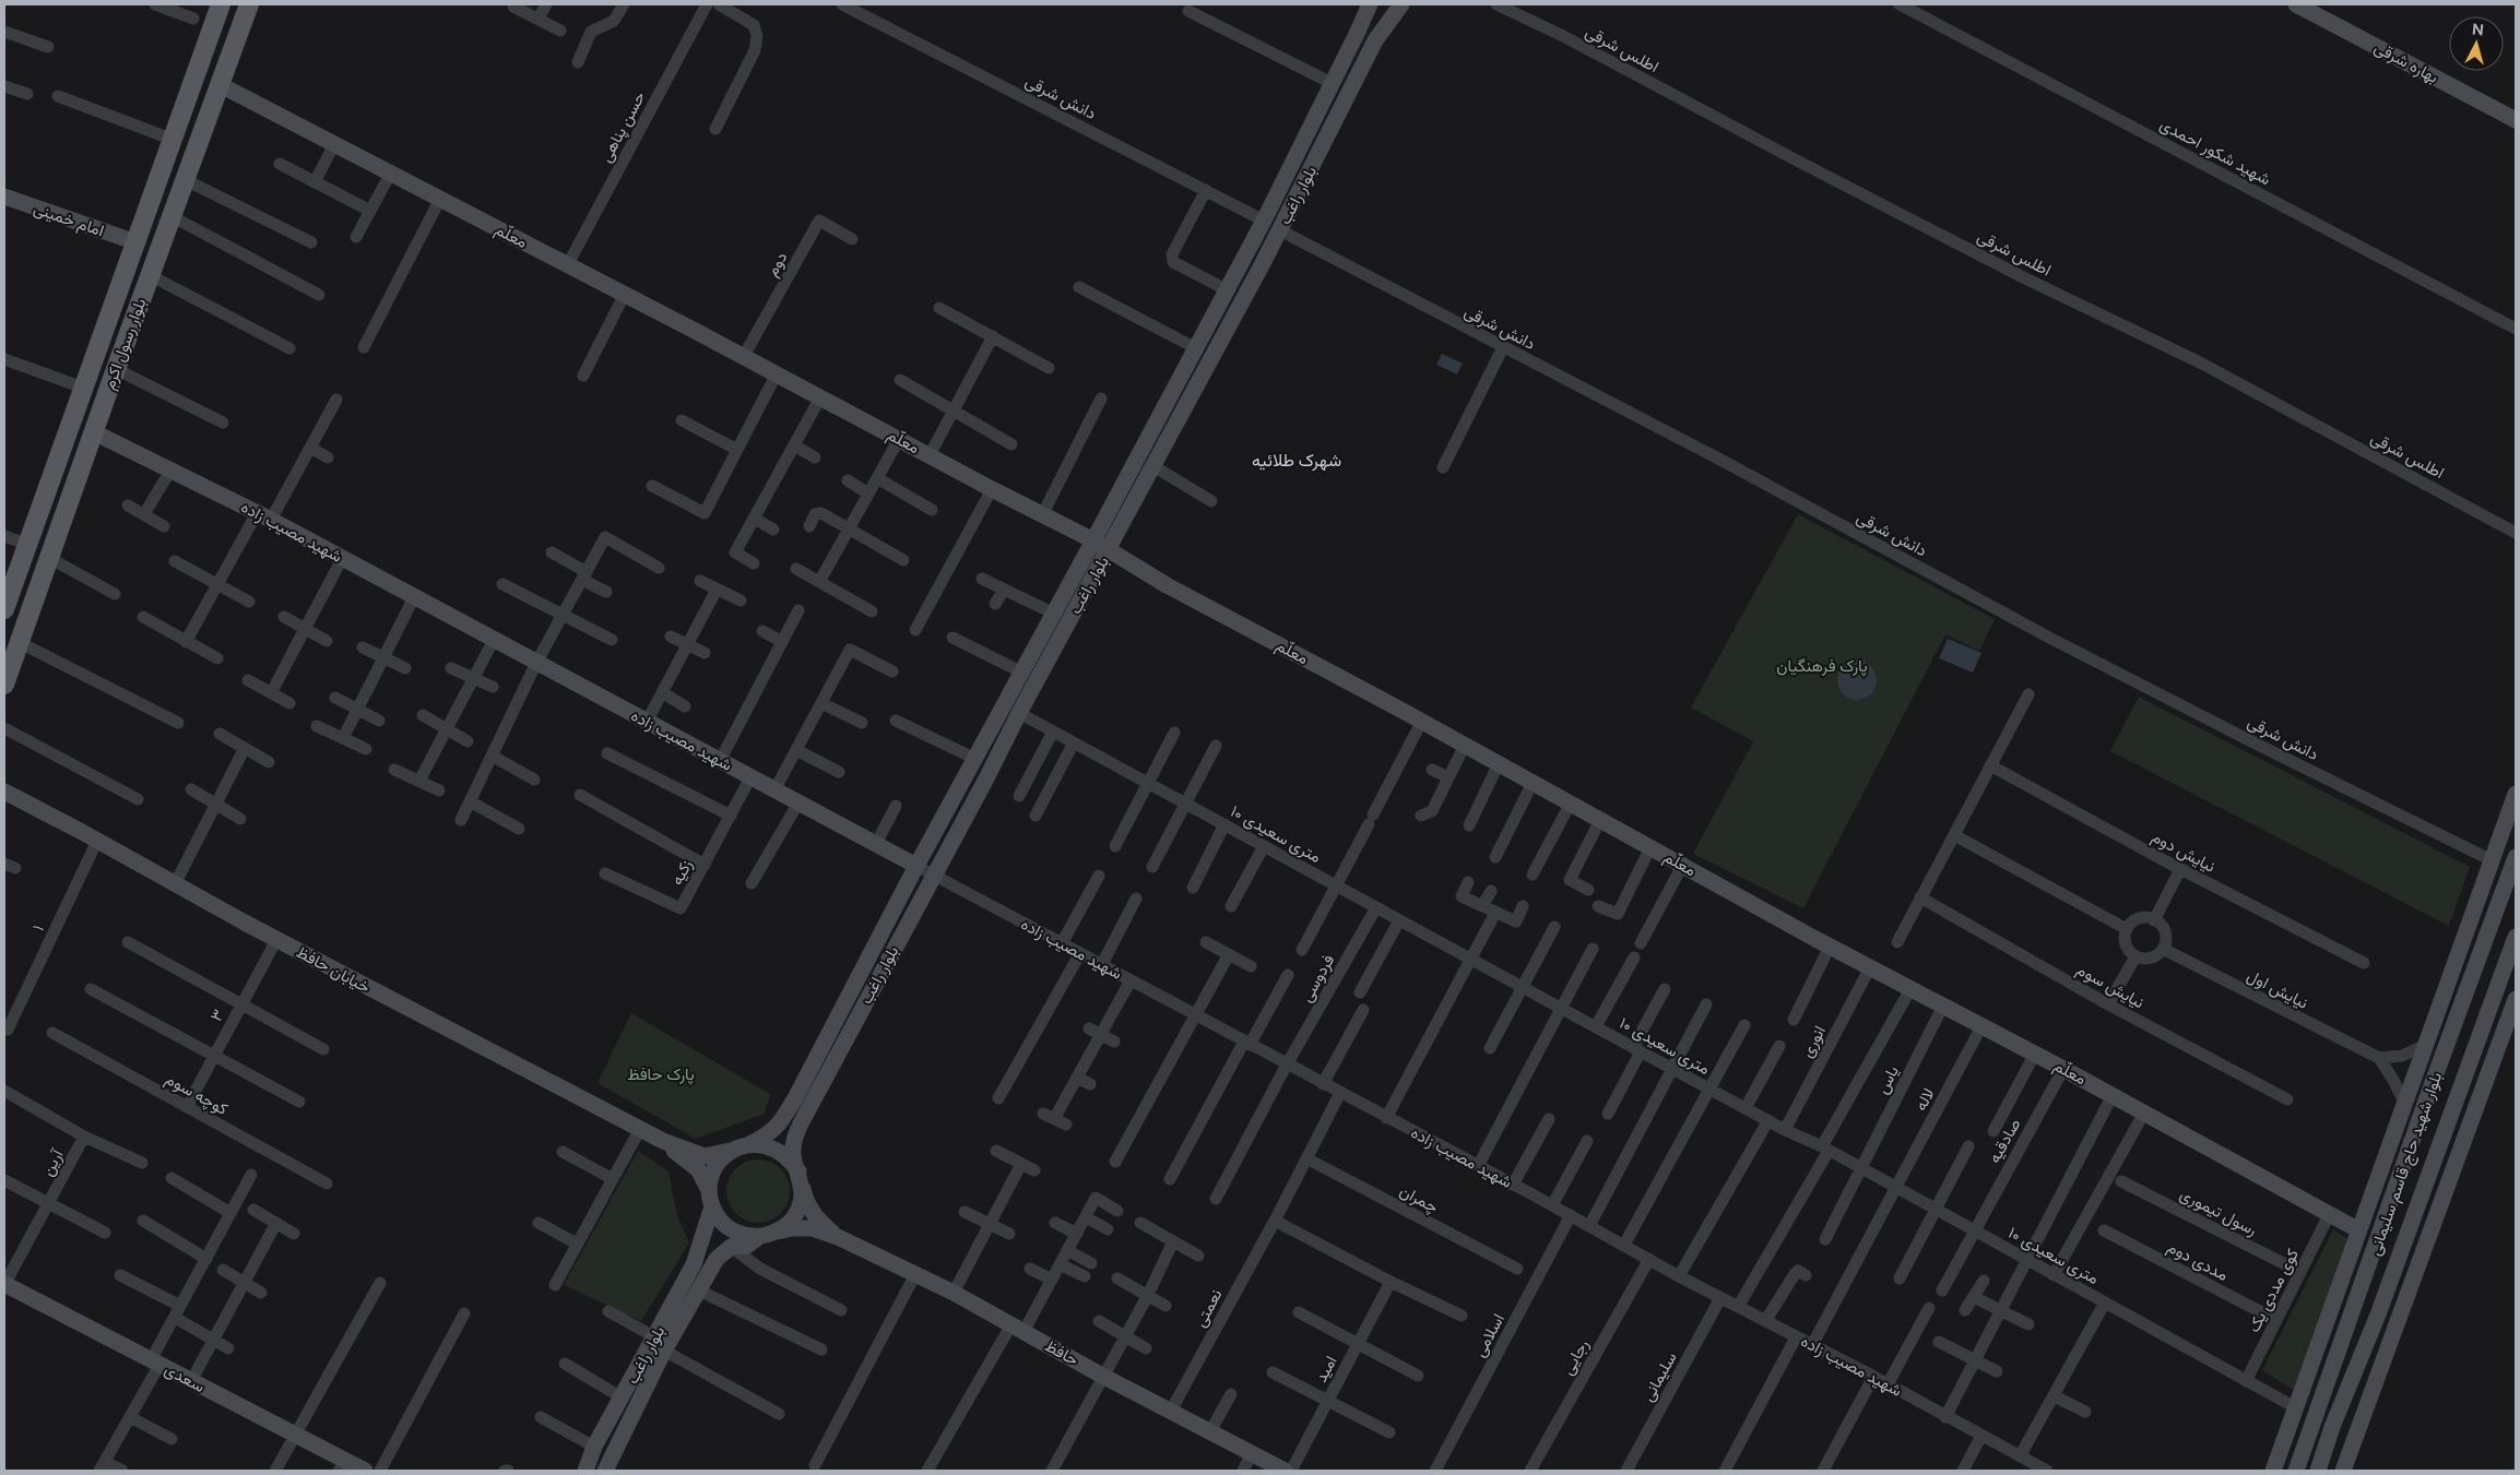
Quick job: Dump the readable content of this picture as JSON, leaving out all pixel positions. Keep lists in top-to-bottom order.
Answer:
{
  "streets": {
    "main road": ["بلوار رسول اکرم"],
    "street": [
      "اطلس شرقی",
      "بهاره شرقی",
      "دانش شرقی",
      "حسن پناهی",
      "شهید شکور احمدی",
      "بلوار راغب",
      "امام خمینی",
      "معلّم",
      "دوم",
      "شهید مصیب زاده",
      "۱۰ متری سعیدی",
      "نیایش دوم",
      "زکیه",
      "۱",
      "خیابان حافظ",
      "فردوسی",
      "نیایش سوم",
      "نیایش اول",
      "۳",
      "انوری",
      "یاس",
      "کوچه سوم",
      "لاله",
      "صادقیه",
      "آرین",
      "بلوار شهید حاج قاسم سلیمانی",
      "چمران",
      "رسول تیموری",
      "مددی دوم",
      "کوی مددی یک",
      "نعمتی",
      "اسلامی",
      "حافظ",
      "رجایی",
      "امید",
      "سلیمانی",
      "سعدی"
    ]
  },
  "crossings": [
    ["دانش شرقی", "بلوار راغب"],
    ["حسن پناهی", "معلّم"],
    ["بلوار راغب", "معلّم"],
    ["بلوار راغب", "شهید مصیب زاده"],
    ["بلوار راغب", "۱۰ متری سعیدی"],
    ["بلوار راغب", "خیابان حافظ"],
    ["بلوار راغب", "حافظ"],
    ["امام خمینی", "بلوار رسول اکرم"],
    ["معلّم", "دوم"],
    ["معلّم", "بلوار رسول اکرم"],
    ["معلّم", "انوری"],
    ["معلّم", "یاس"],
    ["معلّم", "لاله"],
    ["معلّم", "صادقیه"],
    ["معلّم", "کوی مددی یک"],
    ["بلوار رسول اکرم", "شهید مصیب زاده"],
    ["شهید مصیب زاده", "زکیه"],
    ["شهید مصیب زاده", "فردوسی"],
    ["شهید مصیب زاده", "لاله"],
    ["شهید مصیب زاده", "نعمتی"],
    ["شهید مصیب زاده", "اسلامی"],
    ["شهید مصیب زاده", "رجایی"],
    ["شهید مصیب زاده", "سلیمانی"],
    ["۱۰ متری سعیدی", "فردوسی"],
    ["۱۰ متری سعیدی", "انوری"],
    ["۱۰ متری سعیدی", "یاس"],
    ["۱۰ متری سعیدی", "لاله"],
    ["۱۰ متری سعیدی", "صادقیه"],
    ["۱۰ متری سعیدی", "کوی مددی یک"],
    ["۱", "خیابان حافظ"],
    ["خیابان حافظ", "۳"],
    ["خیابان حافظ", "حافظ"],
    ["۳", "کوچه سوم"],
    ["آرین", "سعدی"],
    ["چمران", "نعمتی"],
    ["رسول تیموری", "کوی مددی یک"],
    ["مددی دوم", "کوی مددی یک"],
    ["نعمتی", "حافظ"]
  ],
  "districts": ["شهرک طلائیه"],
  "parks": ["پارک فرهنگیان", "پارک حافظ"],
  "north": "top"
}
